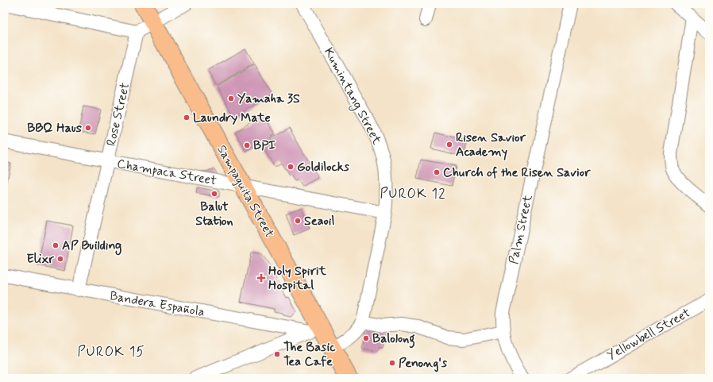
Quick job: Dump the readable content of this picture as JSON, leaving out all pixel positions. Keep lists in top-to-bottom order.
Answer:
{
  "streets": {
    "highway": ["Sampaguita Street"],
    "street": [
      "Kumintang Street",
      "Rose Street",
      "Champaca Street",
      "Palm Street",
      "Bandera Española",
      "Yellowbell Street"
    ]
  },
  "crossings": [
    ["Kumintang Street", "Champaca Street"],
    ["Kumintang Street", "Sampaguita Street"],
    ["Rose Street", "Champaca Street"],
    ["Rose Street", "Bandera Española"],
    ["Champaca Street", "Sampaguita Street"],
    ["Sampaguita Street", "Bandera Española"]
  ],
  "districts": ["PUROK 12", "PUROK 15"],
  "places": {
    "other": [
      "Yamaha 3S",
      "Laundry Mate",
      "BBQ Haus",
      "Risen Savior Academy",
      "BPI",
      "Goldilocks",
      "Church of the Risen Savior",
      "Balut Station",
      "Seaoil",
      "AP Building",
      "Elixr",
      "Balolong",
      "The Basic Tea Cafe",
      "Penong's"
    ],
    "health": ["Holy Spirit Hospital"]
  }
}
